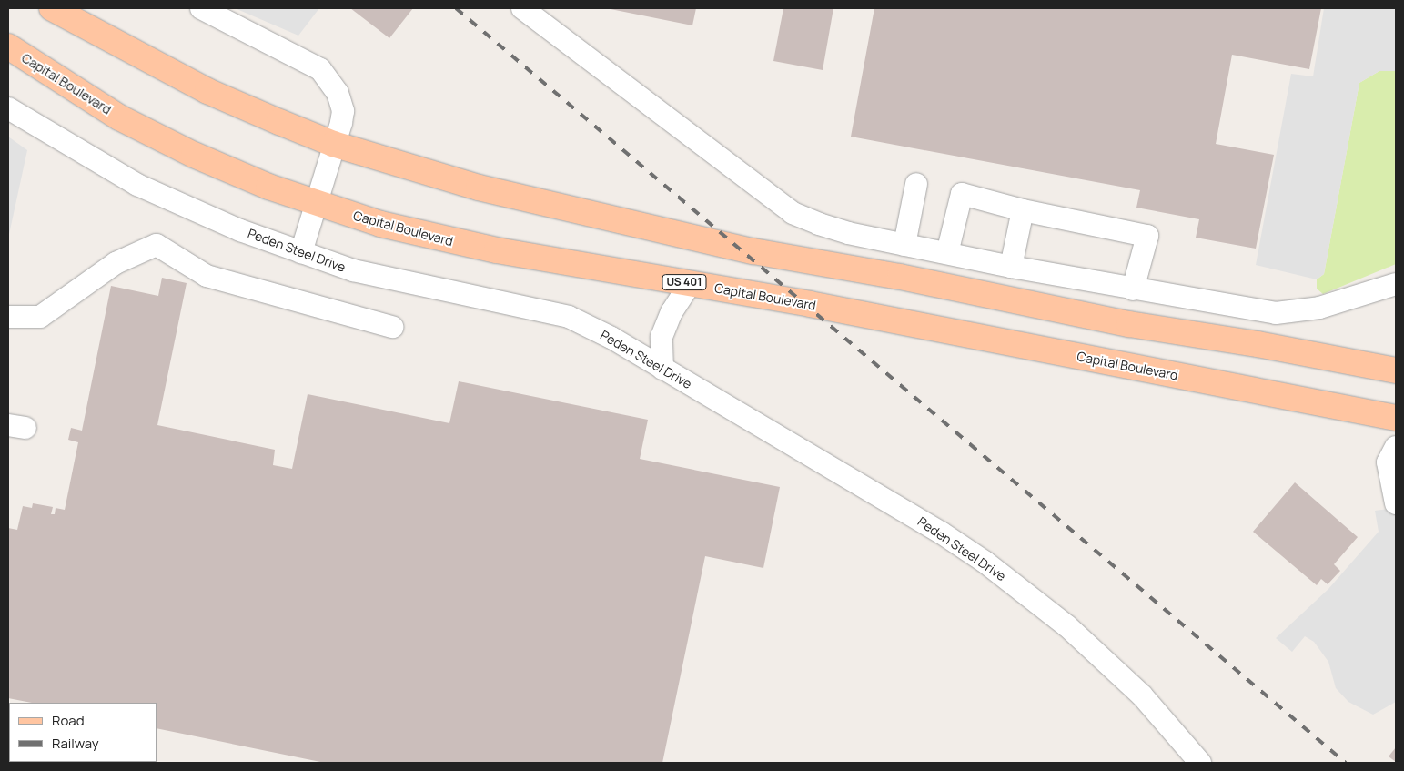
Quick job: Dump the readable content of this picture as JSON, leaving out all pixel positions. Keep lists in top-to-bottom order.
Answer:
{
  "streets": {
    "main road": ["Capital Boulevard", "US 401"],
    "street": ["Peden Steel Drive"]
  },
  "legend": ["Road", "Railway"]
}
